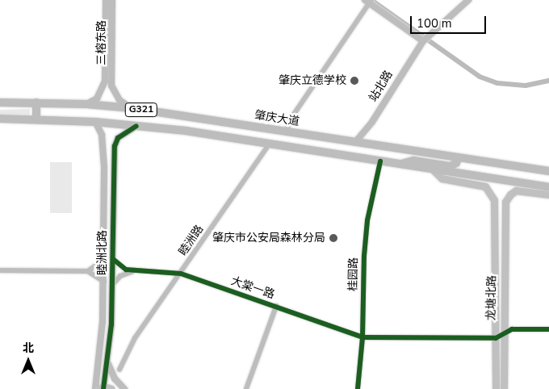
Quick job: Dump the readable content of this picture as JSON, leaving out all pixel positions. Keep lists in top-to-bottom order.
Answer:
{
  "streets": {
    "highway": ["G321", "肇庆大道"],
    "main road": ["龙塘北路"],
    "street": [
      "三榕东路",
      "站北路",
      "睦洲路",
      "睦洲北路",
      "桂园路",
      "大棠一路"
    ]
  },
  "crossings": [
    ["三榕东路", "肇庆大道"],
    ["站北路", "肇庆大道"],
    ["G321", "睦洲路"],
    ["G321", "睦洲北路"],
    ["G321", "桂园路"],
    ["G321", "龙塘北路"],
    ["睦洲路", "大棠一路"],
    ["桂园路", "大棠一路"],
    ["大棠一路", "龙塘北路"]
  ],
  "places": ["肇庆立德学校", "肇庆市公安局森林分局"],
  "scale_bar": "100 m",
  "north": "top"
}
